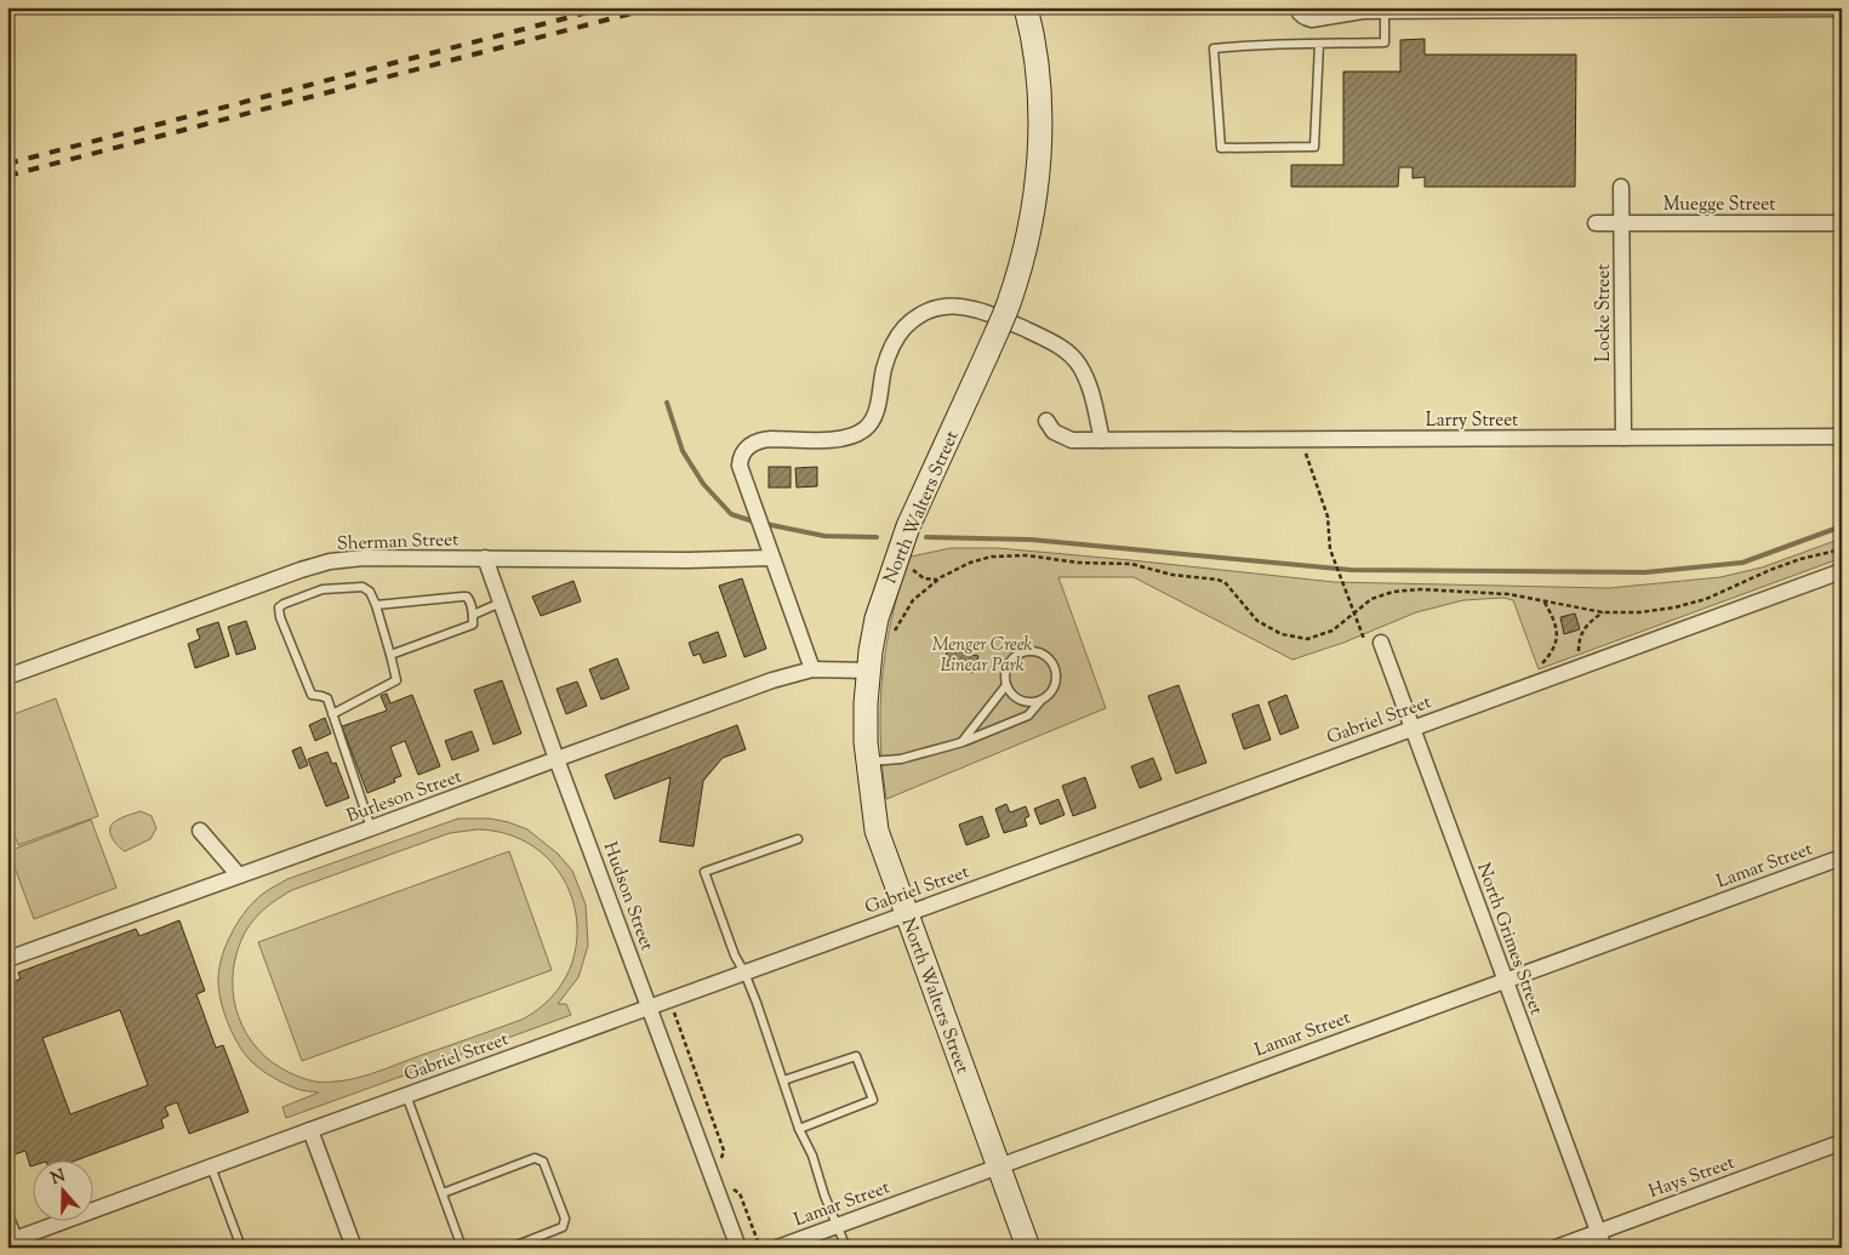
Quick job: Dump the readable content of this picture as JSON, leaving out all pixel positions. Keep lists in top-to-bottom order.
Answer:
{
  "streets": {
    "main road": ["North Walters Street"],
    "street": [
      "Muegge Street",
      "Locke Street",
      "Larry Street",
      "Sherman Street",
      "Gabriel Street",
      "Burleson Street",
      "Lamar Street",
      "Hudson Street",
      "North Grimes Street",
      "Hays Street"
    ]
  },
  "crossings": [
    ["Muegge Street", "Locke Street"],
    ["Locke Street", "Larry Street"],
    ["North Walters Street", "Gabriel Street"],
    ["North Walters Street", "Burleson Street"],
    ["North Walters Street", "Lamar Street"],
    ["Sherman Street", "Hudson Street"],
    ["Gabriel Street", "Hudson Street"],
    ["Gabriel Street", "North Grimes Street"],
    ["Burleson Street", "Hudson Street"],
    ["Lamar Street", "North Grimes Street"],
    ["North Grimes Street", "Hays Street"]
  ],
  "parks": ["Menger Creek Linear Park"],
  "north": "top"
}
